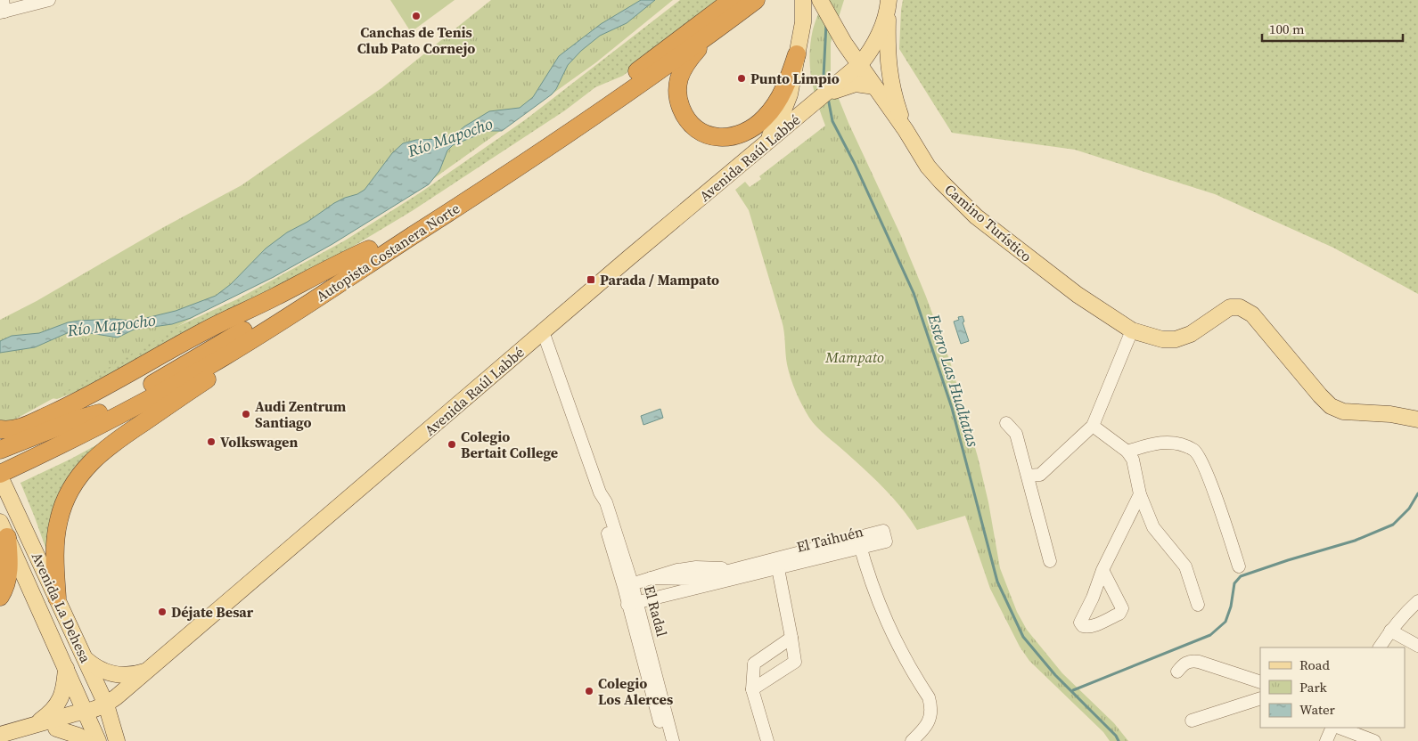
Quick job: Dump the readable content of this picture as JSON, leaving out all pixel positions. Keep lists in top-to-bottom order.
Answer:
{
  "streets": {
    "highway": ["Autopista Costanera Norte"],
    "main road": ["Avenida Raúl Labbé", "Camino Turístico", "Avenida La Dehesa"],
    "street": ["El Taihuén", "El Radal"]
  },
  "crossings": [
    ["Avenida Raúl Labbé", "Camino Turístico"],
    ["Avenida Raúl Labbé", "Avenida La Dehesa"],
    ["Avenida Raúl Labbé", "El Radal"],
    ["Autopista Costanera Norte", "Avenida La Dehesa"],
    ["El Taihuén", "El Radal"]
  ],
  "water": ["Río Mapocho", "Estero Las Hualtatas"],
  "parks": ["Mampato"],
  "places": {
    "other": [
      "Canchas de Tenis Club Pato Cornejo",
      "Punto Limpio",
      "Audi Zentrum Santiago",
      "Volkswagen",
      "Colegio Bertait College",
      "Déjate Besar",
      "Colegio Los Alerces"
    ],
    "transit": ["Parada / Mampato"]
  },
  "legend": ["Road", "Park", "Water"],
  "scale_bar": "100 m"
}
